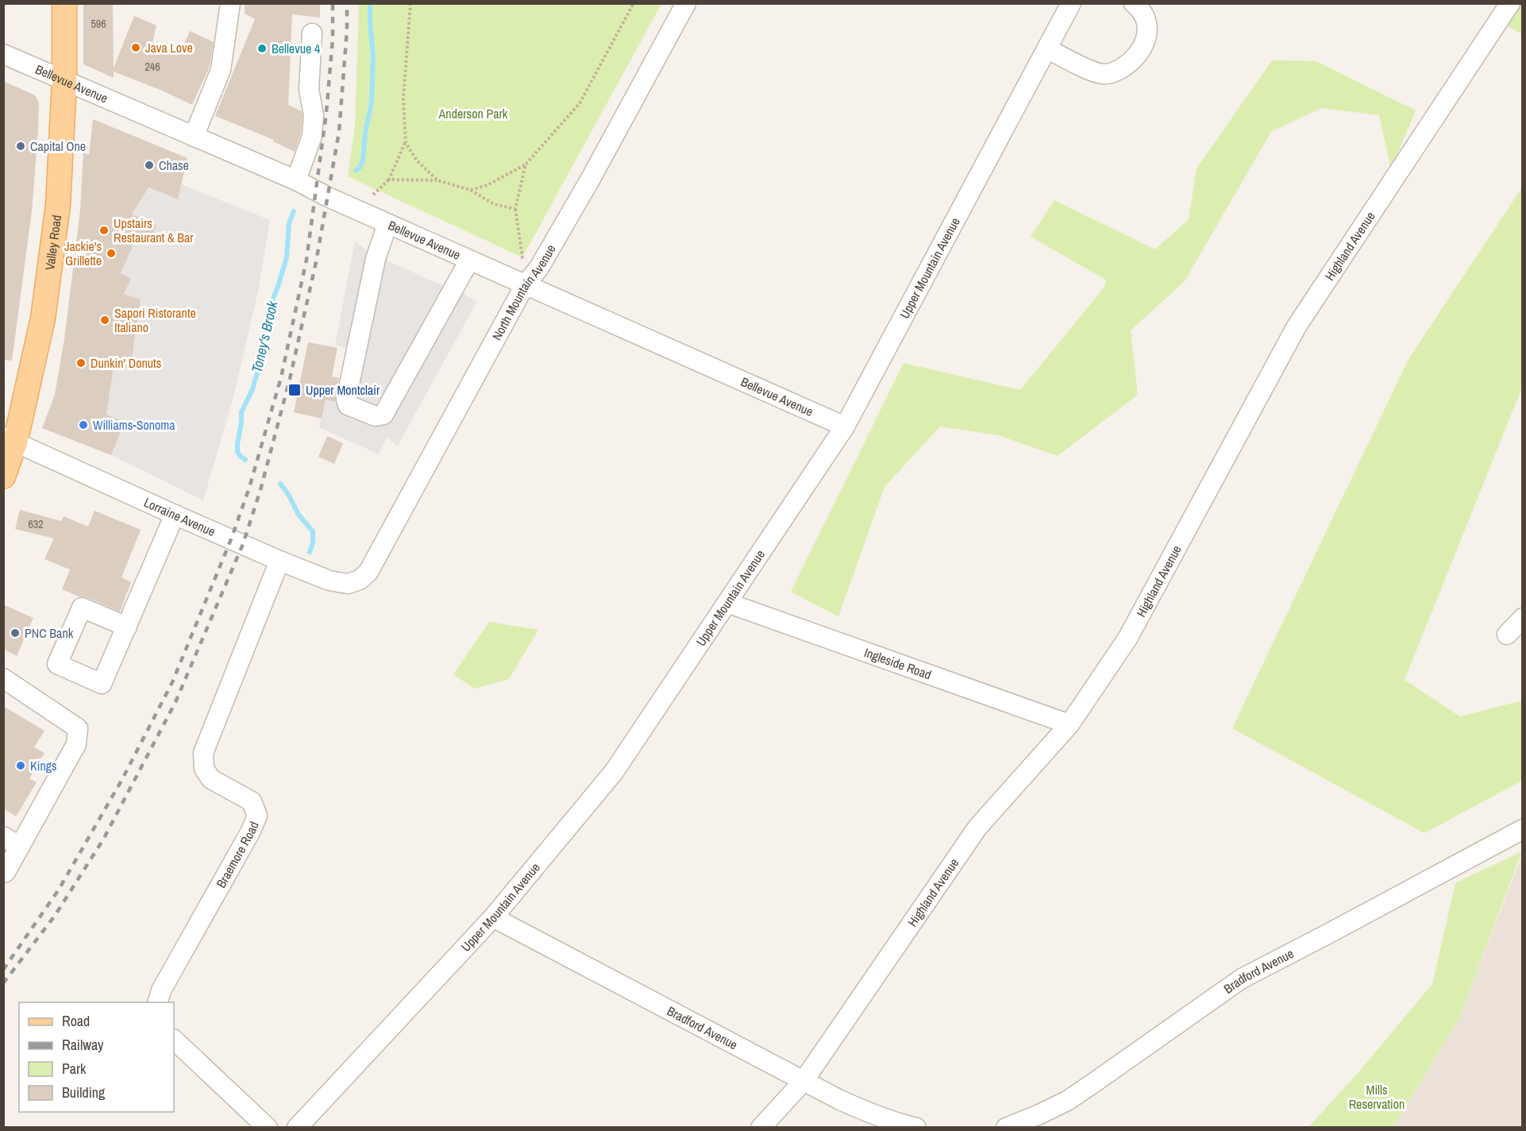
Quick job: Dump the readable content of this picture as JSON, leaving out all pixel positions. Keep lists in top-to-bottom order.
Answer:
{
  "streets": {
    "main road": ["Valley Road"],
    "street": [
      "Bellevue Avenue",
      "Highland Avenue",
      "Upper Mountain Avenue",
      "North Mountain Avenue",
      "Lorraine Avenue",
      "Ingleside Road",
      "Braemore Road",
      "Bradford Avenue"
    ]
  },
  "crossings": [
    ["Bellevue Avenue", "Valley Road"],
    ["Bellevue Avenue", "Upper Mountain Avenue"],
    ["Bellevue Avenue", "North Mountain Avenue"],
    ["Valley Road", "Lorraine Avenue"],
    ["Highland Avenue", "Ingleside Road"],
    ["Highland Avenue", "Bradford Avenue"],
    ["Upper Mountain Avenue", "Ingleside Road"],
    ["Upper Mountain Avenue", "Bradford Avenue"],
    ["North Mountain Avenue", "Lorraine Avenue"],
    ["Lorraine Avenue", "Braemore Road"]
  ],
  "water": ["Toney's Brook"],
  "parks": ["Anderson Park", "Mills Reservation"],
  "places": {
    "other": [
      "Java Love",
      "Bellevue 4",
      "Capital One",
      "Chase",
      "Upstairs Restaurant & Bar",
      "Jackie's Grillette",
      "Sapori Ristorante Italiano",
      "Dunkin' Donuts",
      "Williams-Sonoma",
      "PNC Bank",
      "Kings"
    ],
    "transit": ["Upper Montclair"]
  },
  "house_numbers": ["596", "246", "632"],
  "legend": [
    "Road",
    "Railway",
    "Park",
    "Building"
  ]
}
